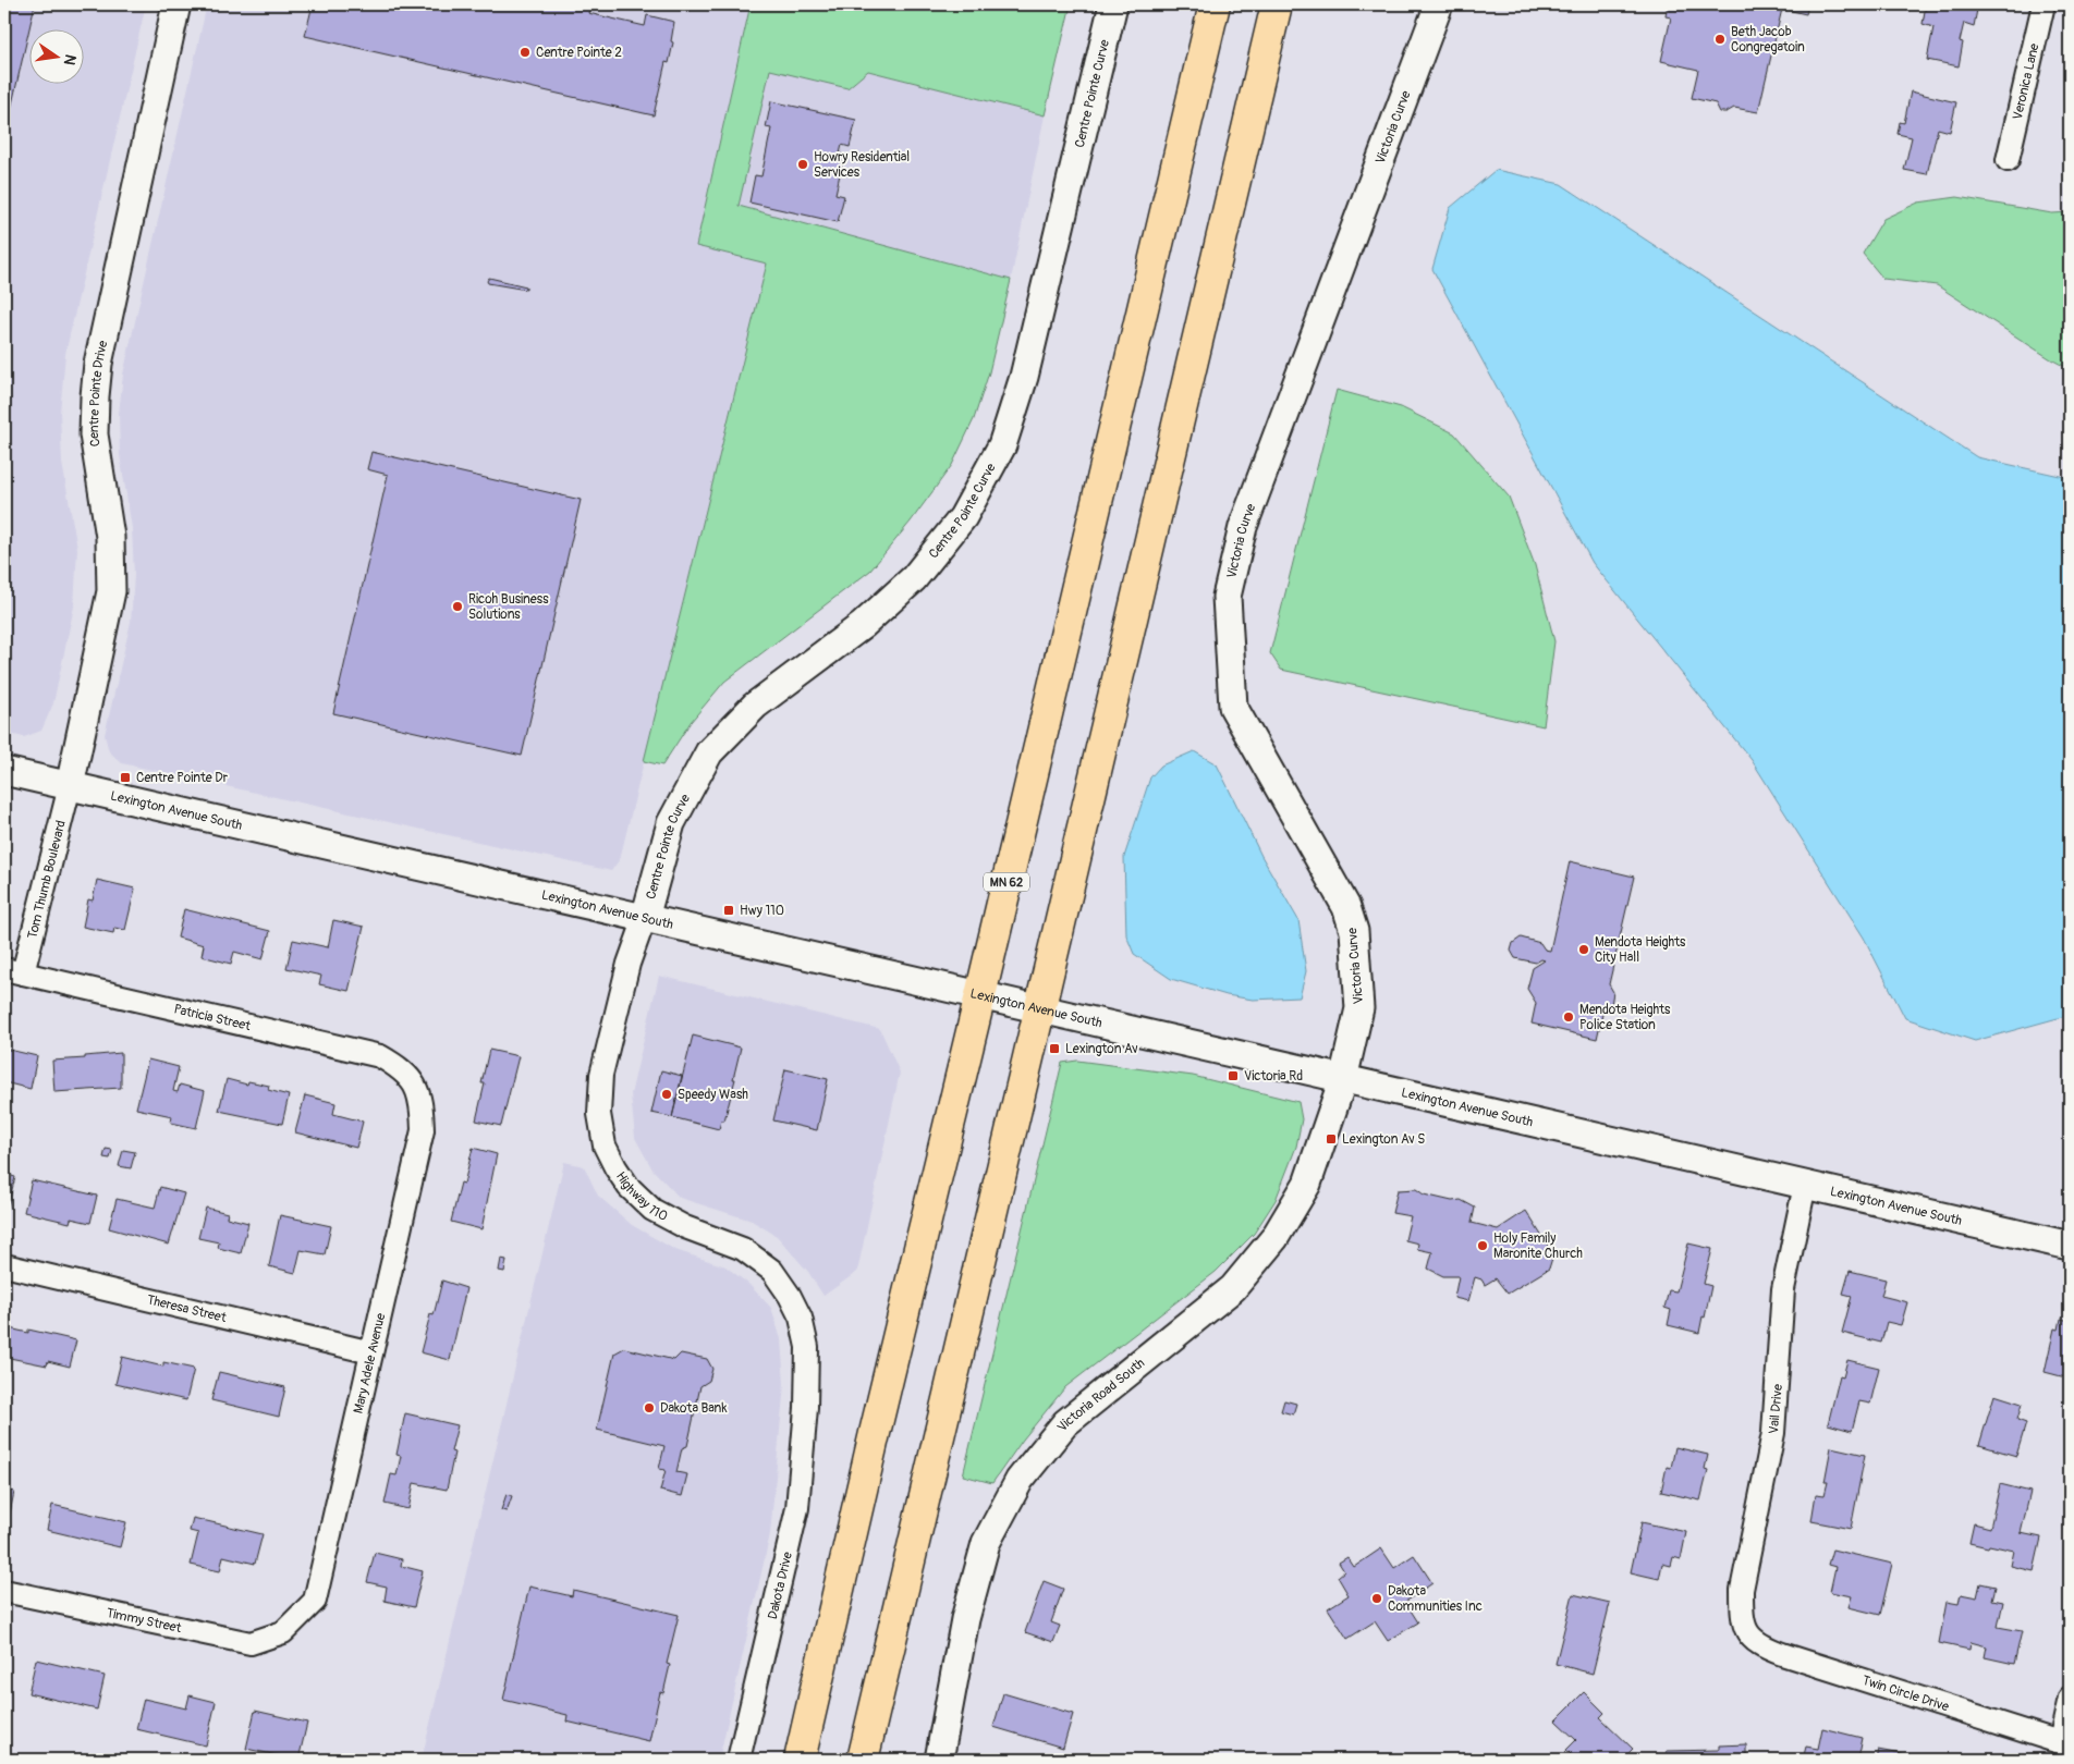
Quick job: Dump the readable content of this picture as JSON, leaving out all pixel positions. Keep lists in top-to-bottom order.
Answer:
{
  "streets": {
    "highway": ["MN 62"],
    "street": [
      "Veronica Lane",
      "Centre Pointe Curve",
      "Victoria Curve",
      "Centre Pointe Drive",
      "Lexington Avenue South",
      "Tom Thumb Boulevard",
      "Patricia Street",
      "Highway 110",
      "Theresa Street",
      "Mary Adele Avenue",
      "Victoria Road South",
      "Vail Drive",
      "Dakota Drive",
      "Timmy Street",
      "Twin Circle Drive"
    ]
  },
  "crossings": [
    ["Centre Pointe Curve", "Lexington Avenue South"],
    ["Centre Pointe Curve", "Highway 110"],
    ["Victoria Curve", "Lexington Avenue South"],
    ["Victoria Curve", "Victoria Road South"],
    ["Centre Pointe Drive", "Lexington Avenue South"],
    ["Centre Pointe Drive", "Tom Thumb Boulevard"],
    ["Lexington Avenue South", "Tom Thumb Boulevard"],
    ["Lexington Avenue South", "MN 62"],
    ["Lexington Avenue South", "Highway 110"],
    ["Lexington Avenue South", "Victoria Road South"],
    ["Lexington Avenue South", "Vail Drive"],
    ["Tom Thumb Boulevard", "Patricia Street"],
    ["Patricia Street", "Mary Adele Avenue"],
    ["Highway 110", "Dakota Drive"],
    ["Theresa Street", "Mary Adele Avenue"],
    ["Mary Adele Avenue", "Timmy Street"],
    ["Vail Drive", "Twin Circle Drive"]
  ],
  "places": {
    "other": [
      "Beth Jacob Congregatoin",
      "Centre Pointe 2",
      "Howry Residential Services",
      "Ricoh Business Solutions",
      "Mendota Heights City Hall",
      "Mendota Heights Police Station",
      "Speedy Wash",
      "Holy Family Maronite Church",
      "Dakota Bank",
      "Dakota Communities Inc"
    ],
    "transit": [
      "Centre Pointe Dr",
      "Hwy 110",
      "Lexington Av",
      "Victoria Rd",
      "Lexington Av S"
    ]
  },
  "north": "right"
}
